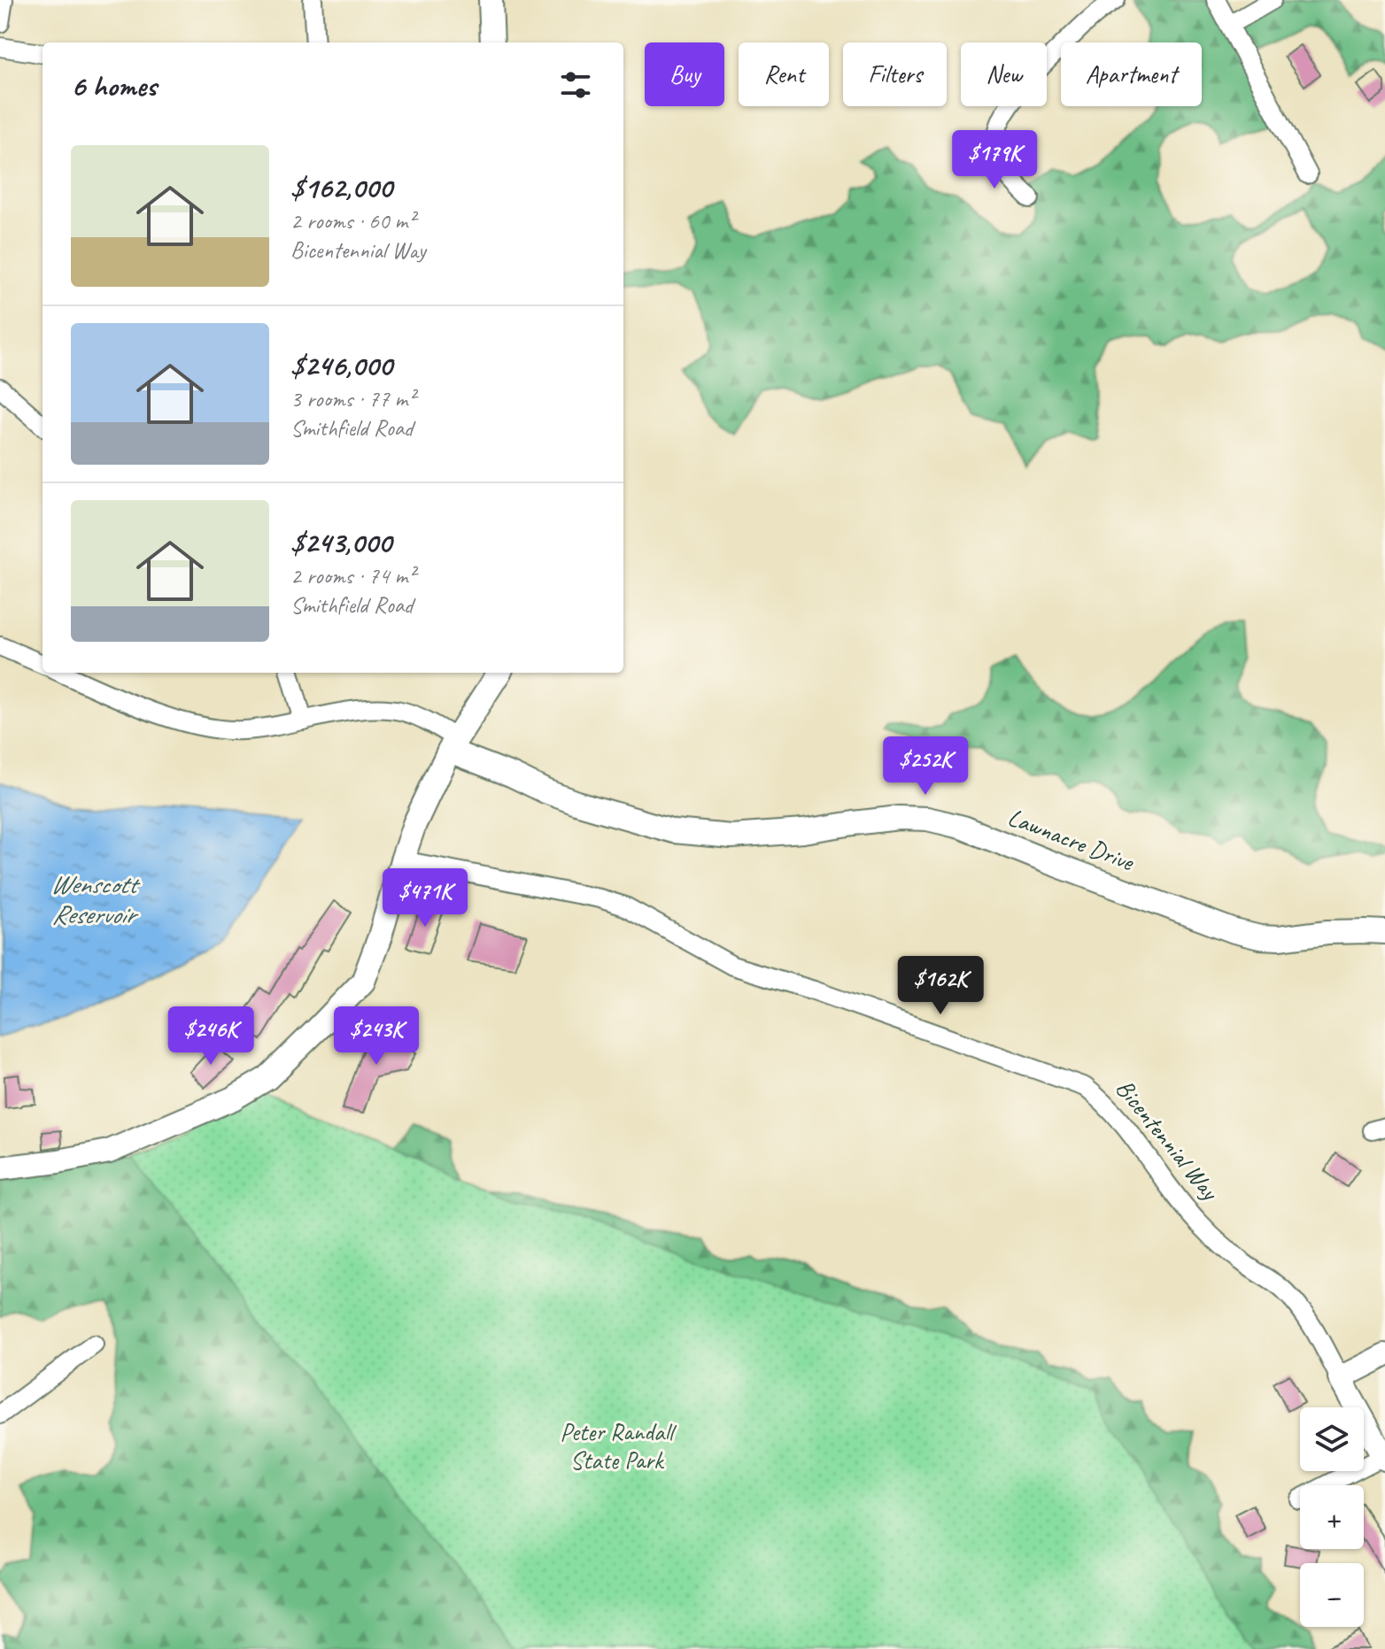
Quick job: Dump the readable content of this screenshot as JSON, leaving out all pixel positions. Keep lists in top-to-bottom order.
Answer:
{
  "streets": {
    "street": ["Lawnacre Drive", "Bicentennial Way"]
  },
  "water": ["Wenscott Reservoir"],
  "parks": ["Peter Randall State Park"],
  "page": {
    "chip": [
      "Buy",
      "Rent",
      "Filters",
      "New",
      "Apartment"
    ],
    "heading": "6 homes",
    "list": [
      {
        "name": "$162,000",
        "note": "2 rooms · 60 m² · Bicentennial Way"
      },
      {
        "name": "$246,000",
        "note": "3 rooms · 77 m² · Smithfield Road"
      },
      {
        "name": "$243,000",
        "note": "2 rooms · 74 m² · Smithfield Road"
      }
    ],
    "price": [
      "$179K",
      "$252K",
      "$471K",
      "$162K",
      "$246K",
      "$243K"
    ],
    "map_buttons": ["+", "−"]
  }
}
